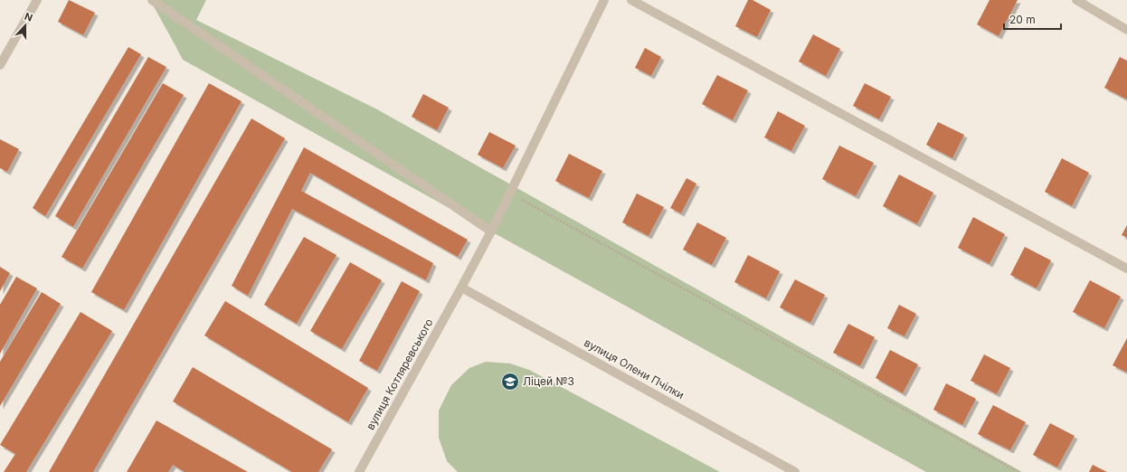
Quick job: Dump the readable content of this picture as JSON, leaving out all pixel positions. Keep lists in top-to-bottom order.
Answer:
{
  "streets": {
    "street": ["вулиця Олени Пчілки", "вулиця Котляревського"]
  },
  "crossings": [
    ["вулиця Олени Пчілки", "вулиця Котляревського"]
  ],
  "places": {
    "school or university": ["Ліцей №3"]
  },
  "scale_bar": "20 m",
  "north": "top"
}
